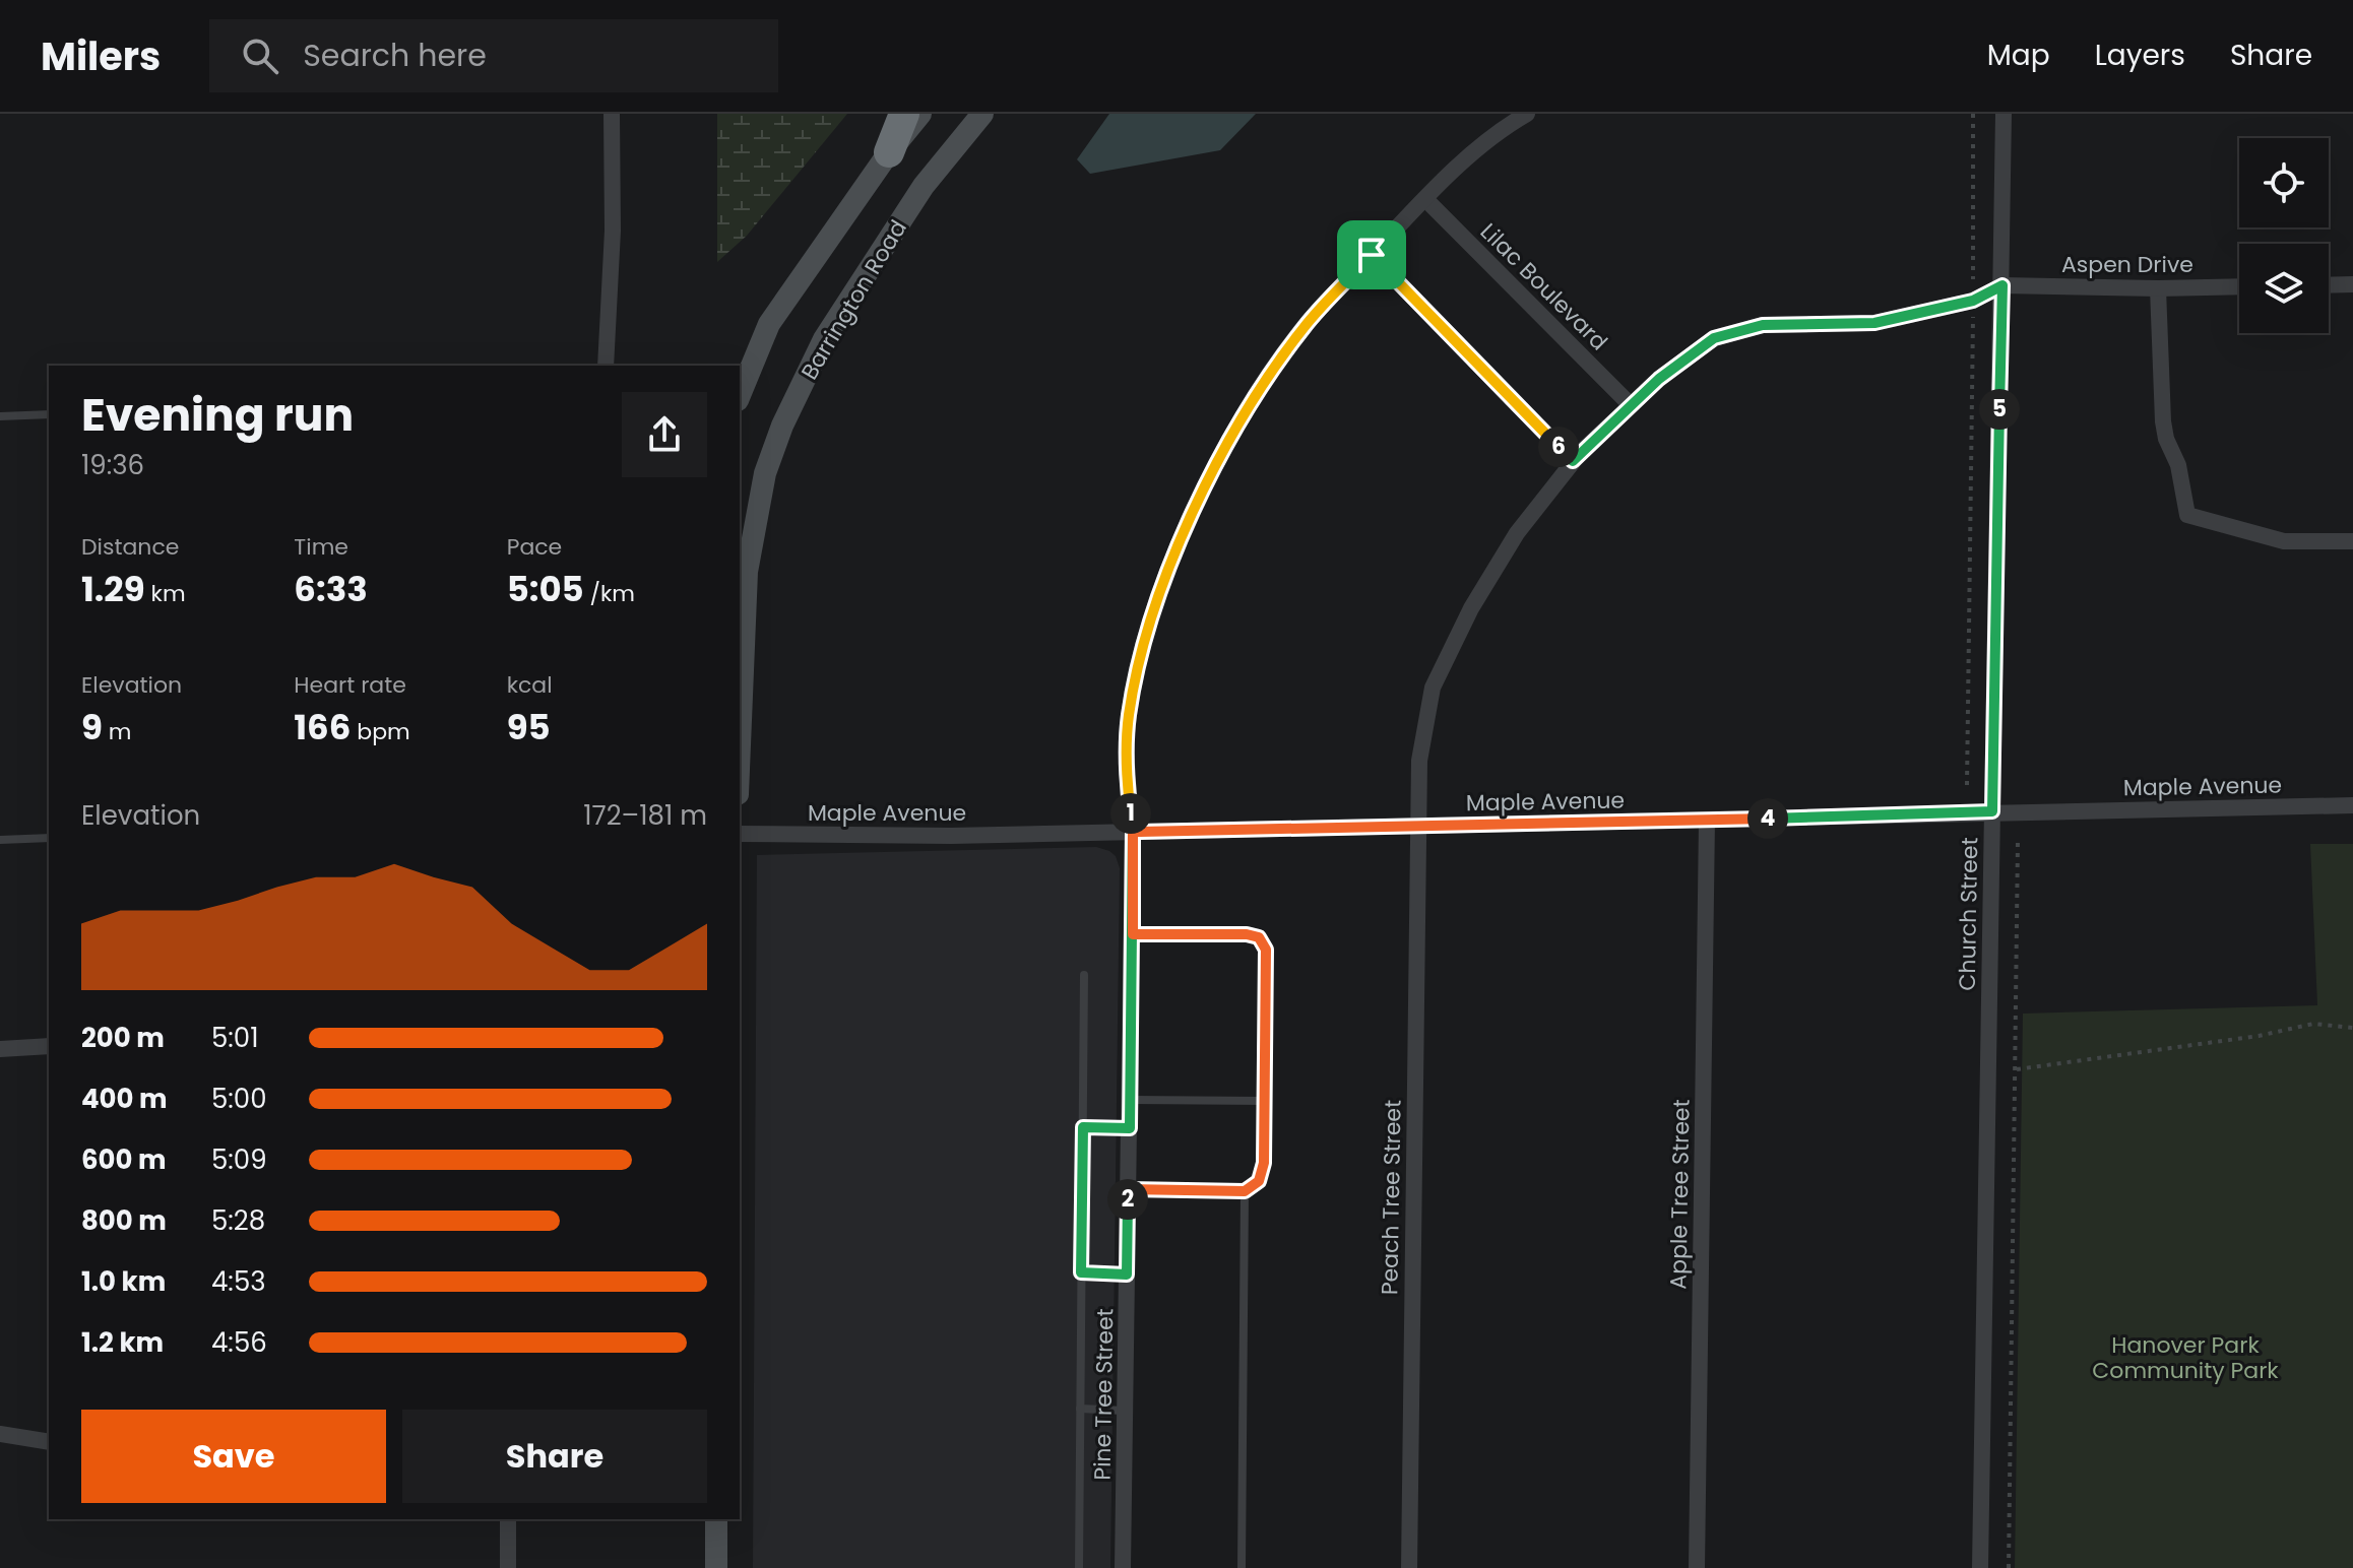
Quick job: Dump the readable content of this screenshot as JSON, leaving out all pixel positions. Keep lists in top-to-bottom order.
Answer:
{
  "streets": {
    "main road": ["Barrington Road"],
    "street": [
      "Aspen Drive",
      "Lilac Boulevard",
      "Maple Avenue",
      "Church Street",
      "Apple Tree Street",
      "Peach Tree Street",
      "Pine Tree Street"
    ]
  },
  "crossings": [
    ["Aspen Drive", "Church Street"],
    ["Aspen Drive", "Peach Tree Street"],
    ["Lilac Boulevard", "Peach Tree Street"],
    ["Lilac Boulevard", "Pine Tree Street"],
    ["Maple Avenue", "Church Street"],
    ["Maple Avenue", "Apple Tree Street"],
    ["Maple Avenue", "Peach Tree Street"],
    ["Maple Avenue", "Pine Tree Street"],
    ["Church Street", "Peach Tree Street"]
  ],
  "parks": ["Hanover Park Community Park"],
  "page": {
    "header": "Milers",
    "search": "Search here",
    "nav": ["Map", "Layers", "Share"],
    "heading": ["Evening run", "19:36"],
    "pins": [
      "5",
      "6",
      "1",
      "4",
      "2"
    ],
    "stats": [
      ["Distance", "1.29 km"],
      ["Time", "6:33"],
      ["Pace", "5:05 /km"],
      ["Elevation", "9 m"],
      ["Heart rate", "166 bpm"],
      ["kcal", "95"]
    ],
    "chart": ["Elevation", "172–181 m"],
    "list": [
      {
        "name": "200 m",
        "note": "5:01"
      },
      {
        "name": "400 m",
        "note": "5:00"
      },
      {
        "name": "600 m",
        "note": "5:09"
      },
      {
        "name": "800 m",
        "note": "5:28"
      },
      {
        "name": "1.0 km",
        "note": "4:53"
      },
      {
        "name": "1.2 km",
        "note": "4:56"
      }
    ],
    "buttons": ["Save", "Share"]
  }
}
